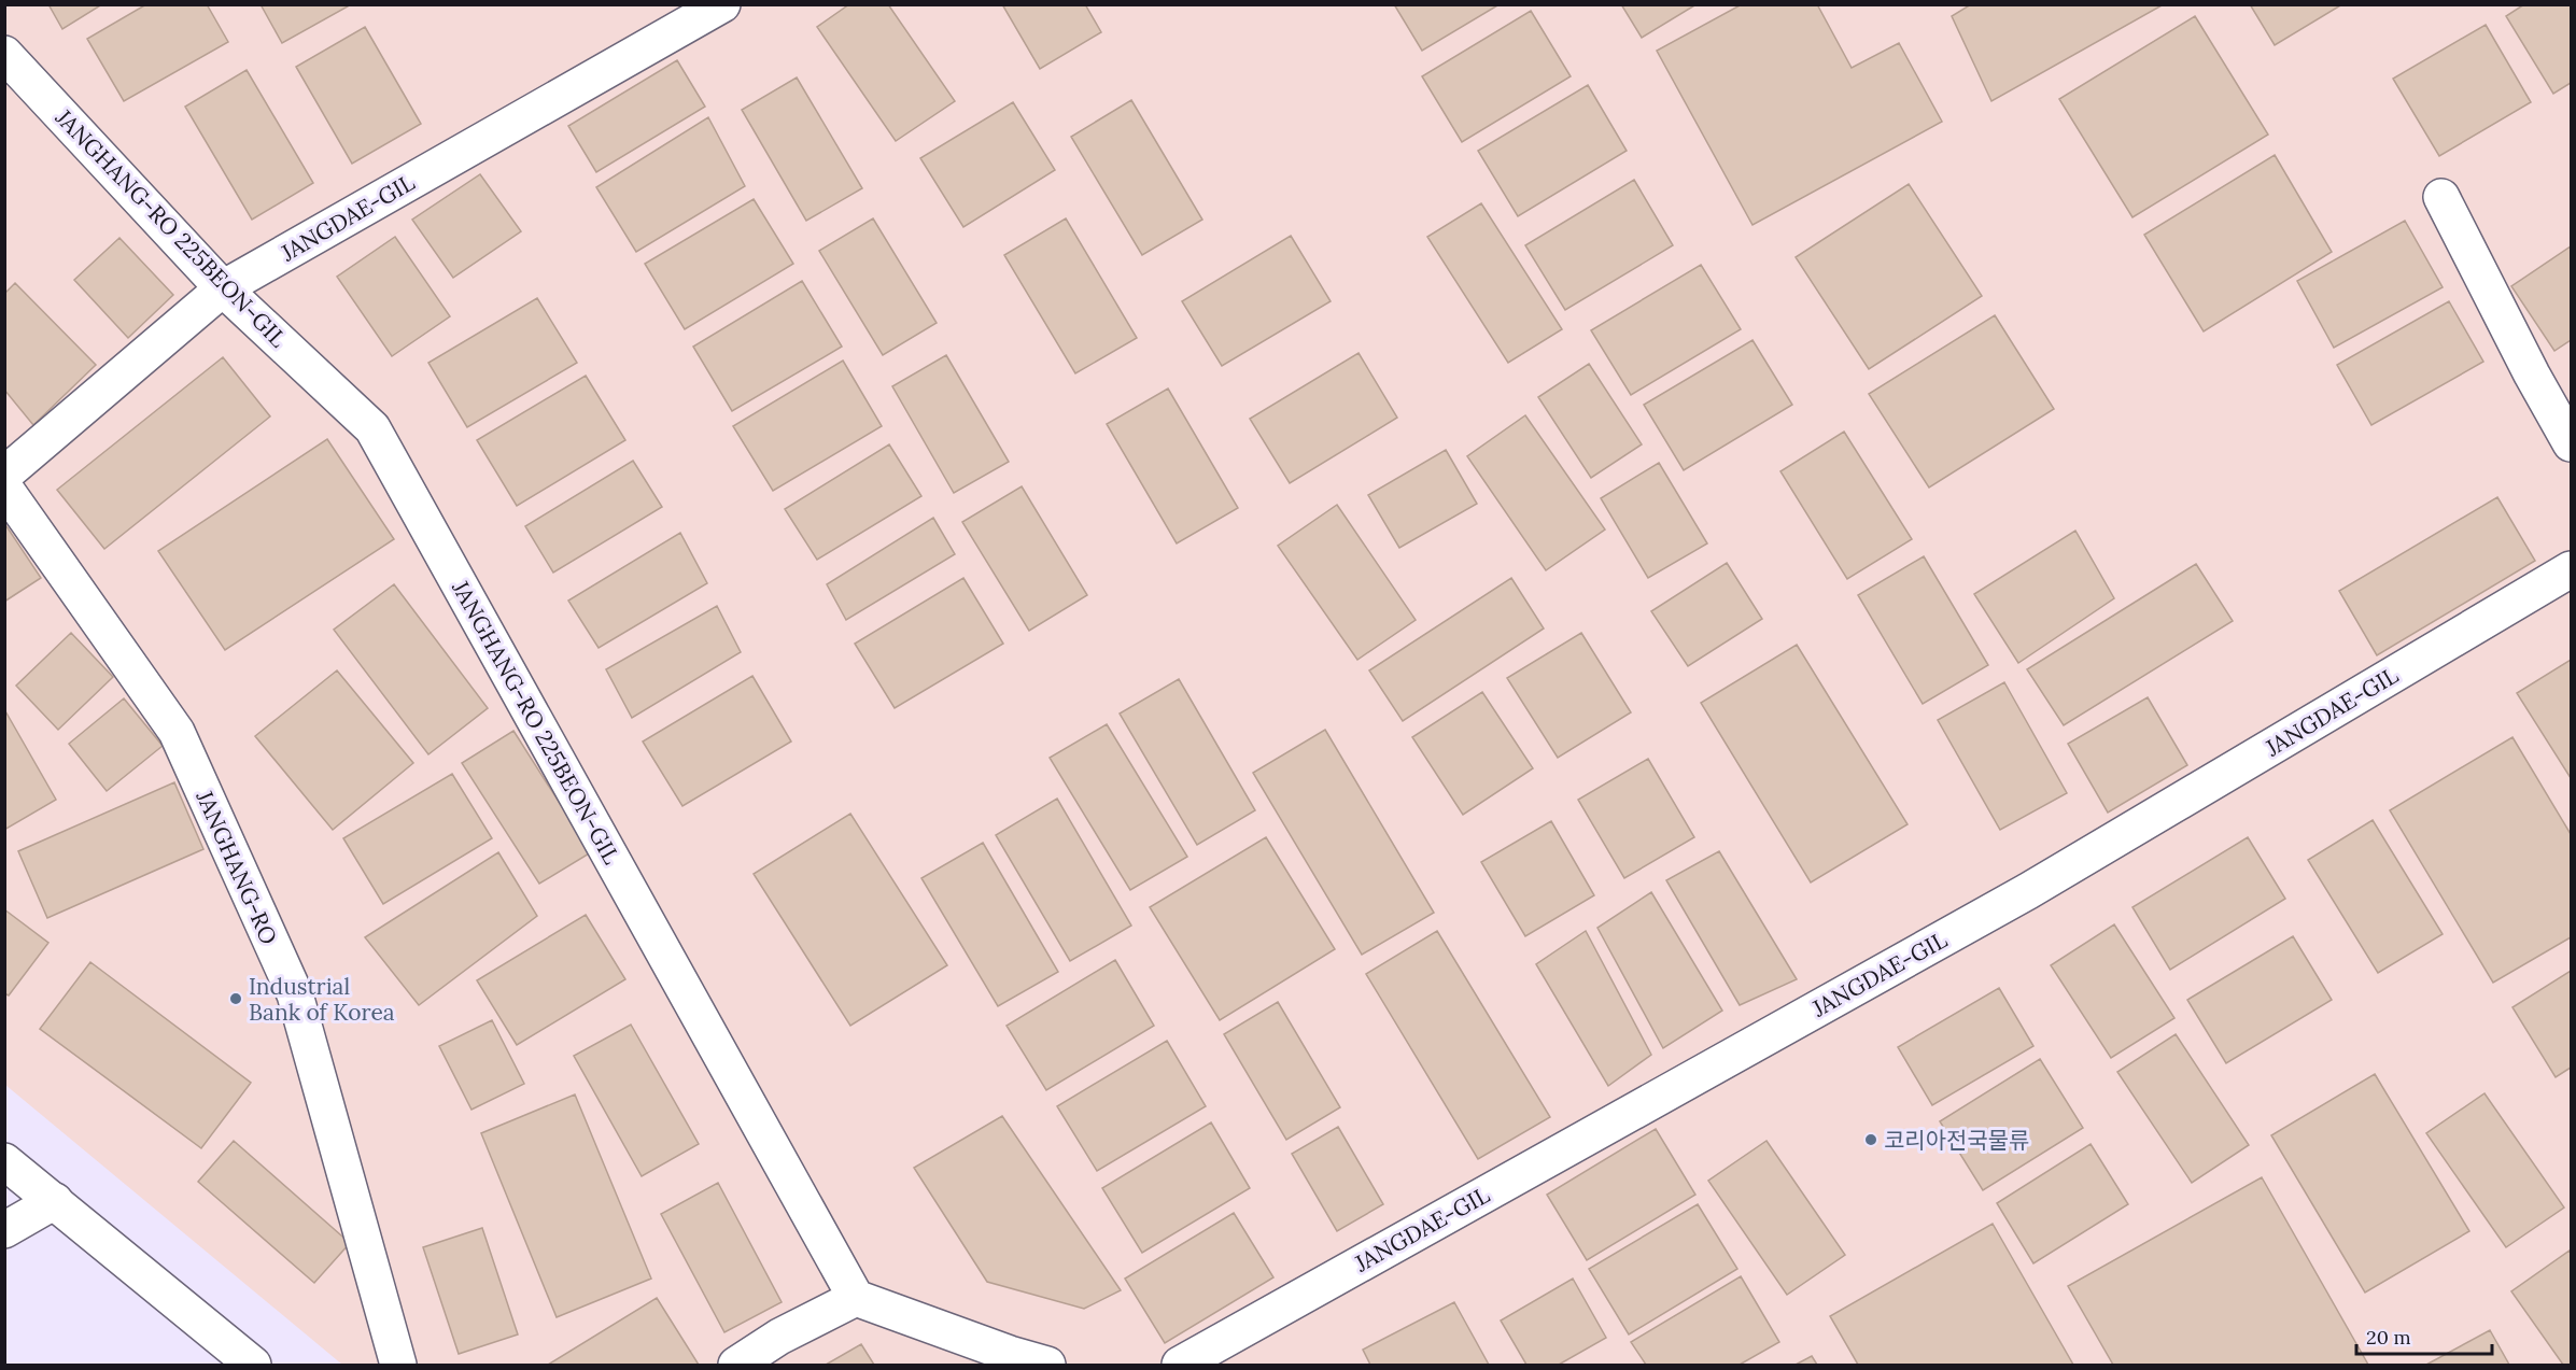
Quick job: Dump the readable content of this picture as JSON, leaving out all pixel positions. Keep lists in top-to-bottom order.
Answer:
{
  "streets": {
    "street": ["JANGDAE-GIL", "JANGHANG-RO 225BEON-GIL", "JANGHANG-RO"]
  },
  "crossings": [
    ["JANGDAE-GIL", "JANGHANG-RO 225BEON-GIL"]
  ],
  "places": ["Industrial Bank of Korea", "코리아전국물류"],
  "scale_bar": "20 m"
}
